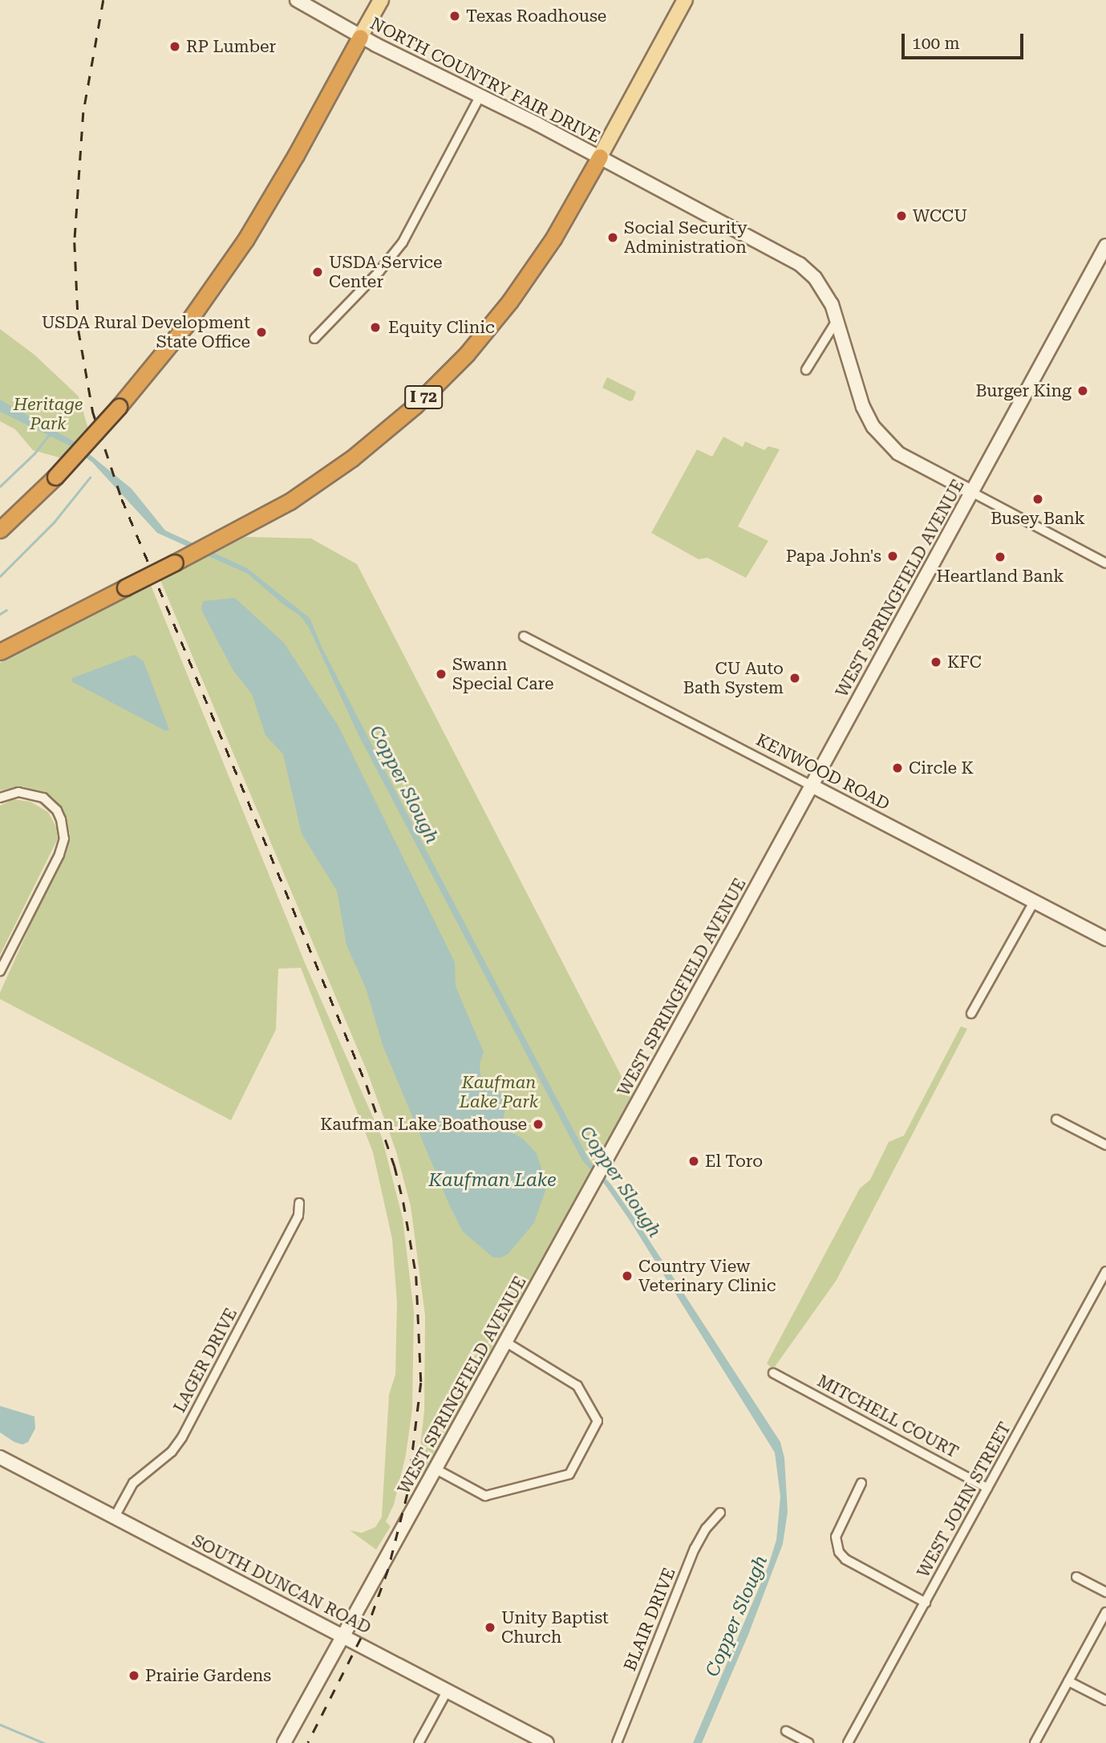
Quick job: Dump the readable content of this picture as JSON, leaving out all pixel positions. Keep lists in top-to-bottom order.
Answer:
{
  "streets": {
    "highway": ["I 72"],
    "main road": [
      "NORTH COUNTRY FAIR DRIVE",
      "WEST SPRINGFIELD AVENUE",
      "KENWOOD ROAD",
      "SOUTH DUNCAN ROAD"
    ],
    "street": [
      "LAGER DRIVE",
      "MITCHELL COURT",
      "WEST JOHN STREET",
      "BLAIR DRIVE"
    ]
  },
  "crossings": [
    ["NORTH COUNTRY FAIR DRIVE", "I 72"],
    ["NORTH COUNTRY FAIR DRIVE", "WEST SPRINGFIELD AVENUE"],
    ["WEST SPRINGFIELD AVENUE", "KENWOOD ROAD"],
    ["WEST SPRINGFIELD AVENUE", "SOUTH DUNCAN ROAD"],
    ["LAGER DRIVE", "SOUTH DUNCAN ROAD"],
    ["MITCHELL COURT", "WEST JOHN STREET"]
  ],
  "water": ["Copper Slough", "Kaufman Lake"],
  "parks": ["Heritage Park", "Kaufman Lake Park"],
  "places": [
    "Texas Roadhouse",
    "RP Lumber",
    "WCCU",
    "Social Security Administration",
    "USDA Service Center",
    "Equity Clinic",
    "USDA Rural Development State Office",
    "Burger King",
    "Busey Bank",
    "Papa John's",
    "Heartland Bank",
    "KFC",
    "Swann Special Care",
    "CU Auto Bath System",
    "Circle K",
    "Kaufman Lake Boathouse",
    "El Toro",
    "Country View Veterinary Clinic",
    "Unity Baptist Church",
    "Prairie Gardens"
  ],
  "scale_bar": "100 m"
}
